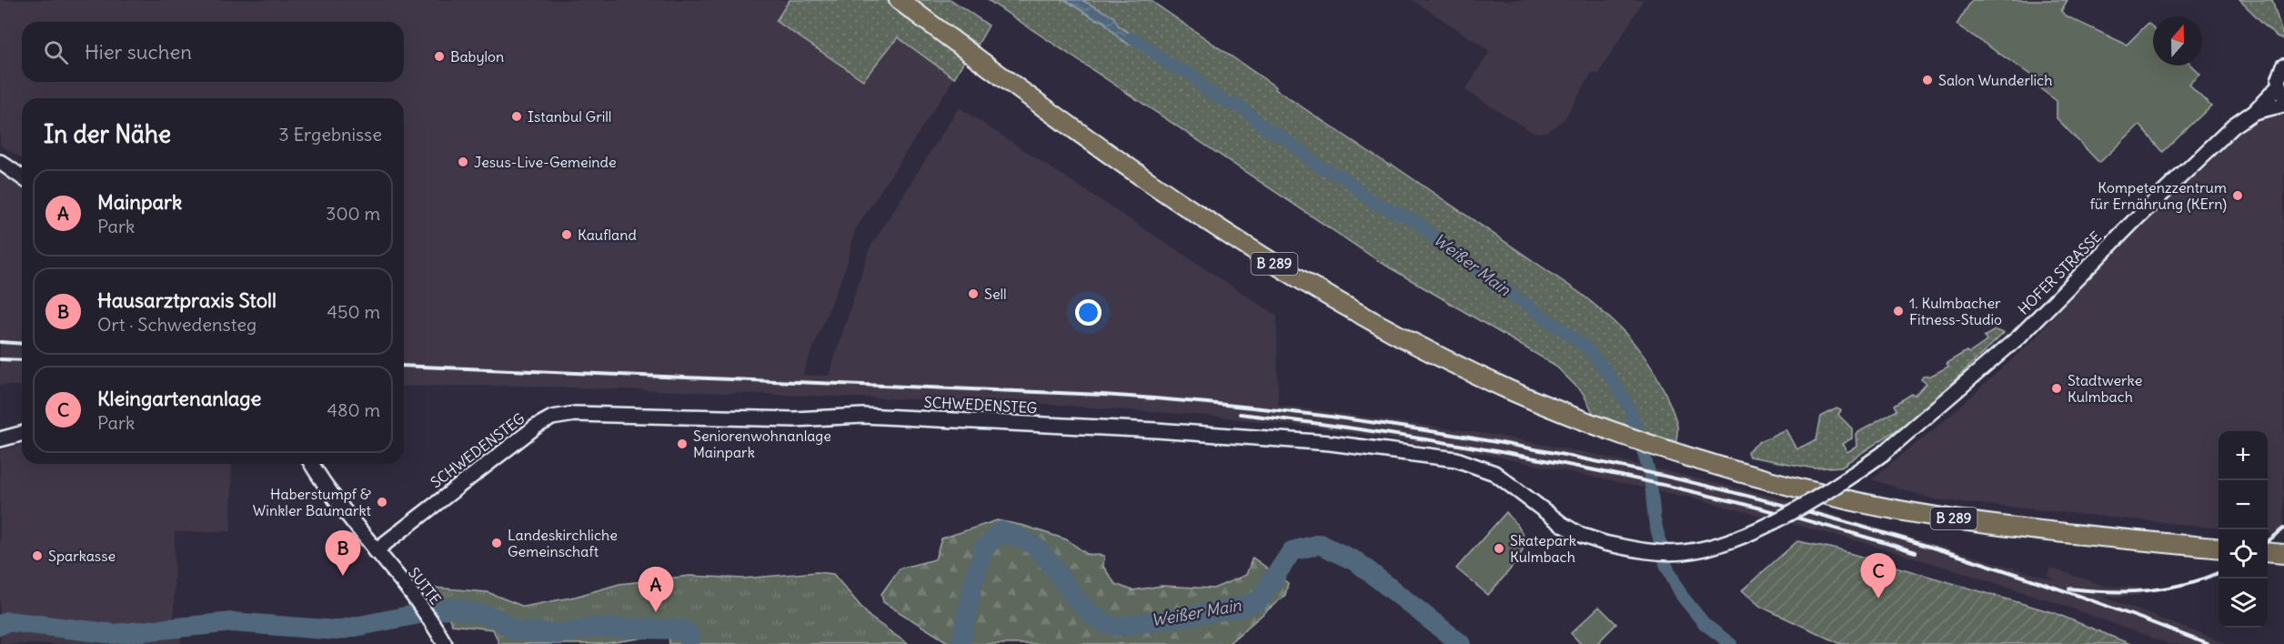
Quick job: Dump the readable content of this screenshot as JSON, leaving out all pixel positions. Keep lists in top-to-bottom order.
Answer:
{
  "streets": {
    "highway": ["B 289"],
    "street": ["HOFER STRASSE", "SCHWEDENSTEG", "SUTTE"]
  },
  "crossings": [
    ["HOFER STRASSE", "SCHWEDENSTEG"],
    ["SCHWEDENSTEG", "SUTTE"]
  ],
  "water": ["Weißer Main"],
  "places": [
    "Babylon",
    "Salon Wunderlich",
    "Istanbul Grill",
    "Jesus-Live-Gemeinde",
    "Kompetenzzentrum für Ernährung (KErn)",
    "Kaufland",
    "Sell",
    "1. Kulmbacher Fitness-Studio",
    "Stadtwerke Kulmbach",
    "Seniorenwohnanlage Mainpark",
    "Haberstumpf & Winkler Baumarkt",
    "Landeskirchliche Gemeinschaft",
    "Skatepark Kulmbach",
    "Sparkasse"
  ],
  "north": "top",
  "page": {
    "search": "Hier suchen",
    "heading": ["In der Nähe", "3 Ergebnisse"],
    "list": [
      {
        "mark": "A",
        "name": "Mainpark",
        "note": "Park",
        "value": "300 m"
      },
      {
        "mark": "B",
        "name": "Hausarztpraxis Stoll",
        "note": "Ort · Schwedensteg",
        "value": "450 m"
      },
      {
        "mark": "C",
        "name": "Kleingartenanlage",
        "note": "Park",
        "value": "480 m"
      }
    ],
    "map_buttons": ["+", "−"],
    "pins": ["B", "C", "A"]
  }
}
